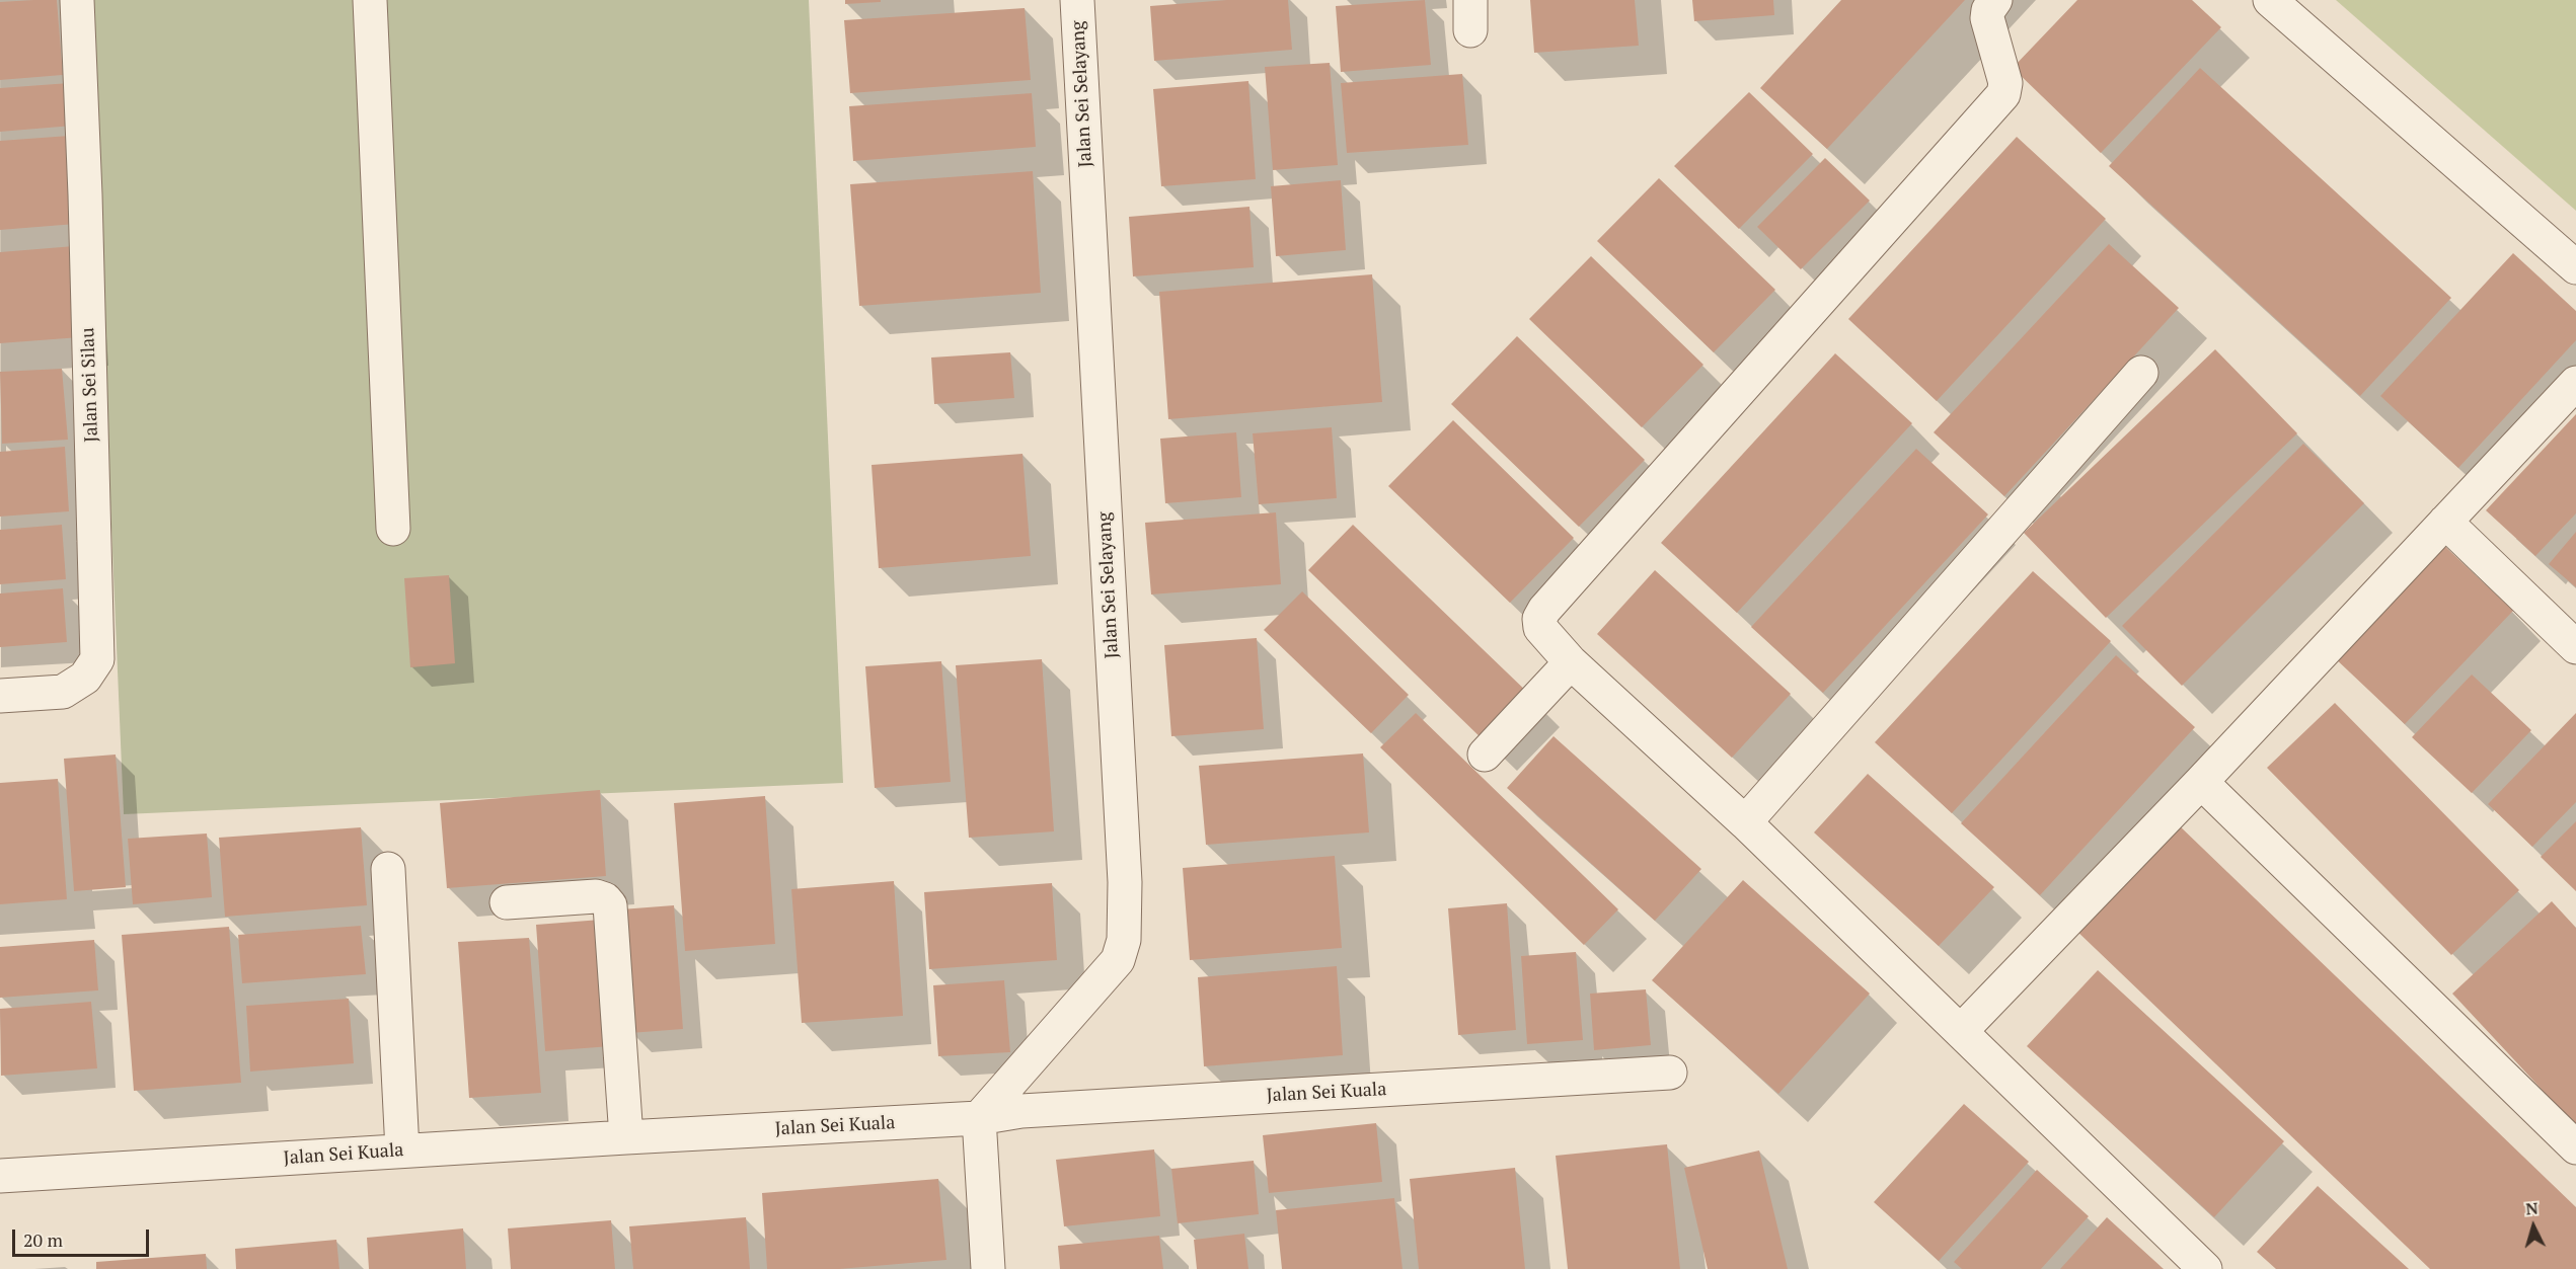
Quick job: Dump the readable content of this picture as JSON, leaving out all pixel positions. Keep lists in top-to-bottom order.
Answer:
{
  "streets": {
    "street": ["Jalan Sei Selayang", "Jalan Sei Silau", "Jalan Sei Kuala"]
  },
  "crossings": [
    ["Jalan Sei Selayang", "Jalan Sei Kuala"]
  ],
  "scale_bar": "20 m",
  "north": "top"
}
